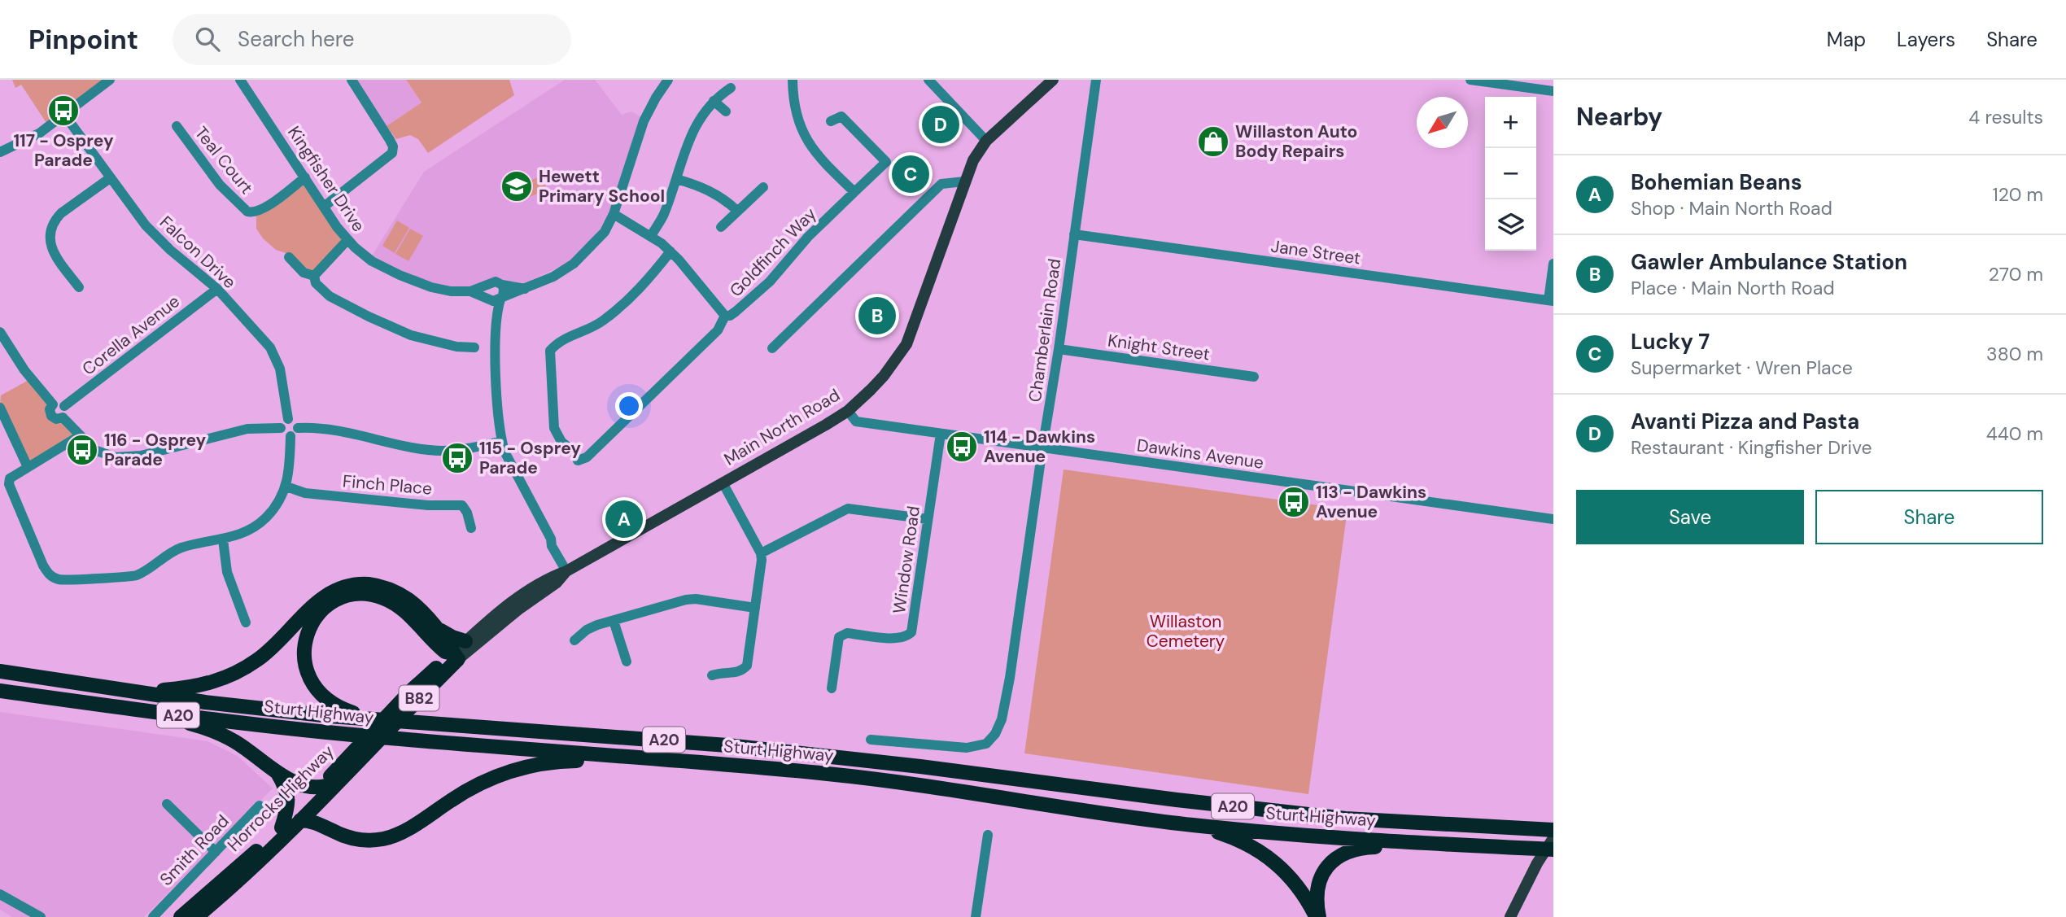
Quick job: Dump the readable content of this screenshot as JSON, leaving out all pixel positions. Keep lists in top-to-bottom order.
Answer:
{
  "streets": {
    "highway": [
      "B82",
      "Sturt Highway",
      "A20",
      "Horrocks Highway"
    ],
    "main road": ["Main North Road"],
    "street": [
      "Teal Court",
      "Kingfisher Drive",
      "Falcon Drive",
      "Goldfinch Way",
      "Jane Street",
      "Chamberlain Road",
      "Corella Avenue",
      "Knight Street",
      "Dawkins Avenue",
      "Finch Place",
      "Window Road",
      "Smith Road"
    ]
  },
  "crossings": [
    ["Teal Court", "Kingfisher Drive"],
    ["Falcon Drive", "Corella Avenue"],
    ["Jane Street", "Chamberlain Road"],
    ["Chamberlain Road", "Knight Street"],
    ["Chamberlain Road", "Dawkins Avenue"],
    ["Main North Road", "Dawkins Avenue"],
    ["Main North Road", "Horrocks Highway"],
    ["Dawkins Avenue", "Window Road"]
  ],
  "parks": ["Willaston Cemetery"],
  "places": {
    "bus stop": [
      "117 - Osprey Parade",
      "114 - Dawkins Avenue",
      "116 - Osprey Parade",
      "115 - Osprey Parade",
      "113 - Dawkins Avenue"
    ],
    "shop": ["Willaston Auto Body Repairs"],
    "school or university": ["Hewett Primary School"]
  },
  "north": "bottom left",
  "page": {
    "header": "Pinpoint",
    "search": "Search here",
    "nav": ["Map", "Layers", "Share"],
    "heading": ["Nearby", "4 results"],
    "map_buttons": ["+", "−"],
    "pins": [
      "D",
      "C",
      "B",
      "A"
    ],
    "list": [
      {
        "mark": "A",
        "name": "Bohemian Beans",
        "note": "Shop · Main North Road",
        "value": "120 m"
      },
      {
        "mark": "B",
        "name": "Gawler Ambulance Station",
        "note": "Place · Main North Road",
        "value": "270 m"
      },
      {
        "mark": "C",
        "name": "Lucky 7",
        "note": "Supermarket · Wren Place",
        "value": "380 m"
      },
      {
        "mark": "D",
        "name": "Avanti Pizza and Pasta",
        "note": "Restaurant · Kingfisher Drive",
        "value": "440 m"
      }
    ],
    "buttons": ["Save", "Share"]
  }
}
